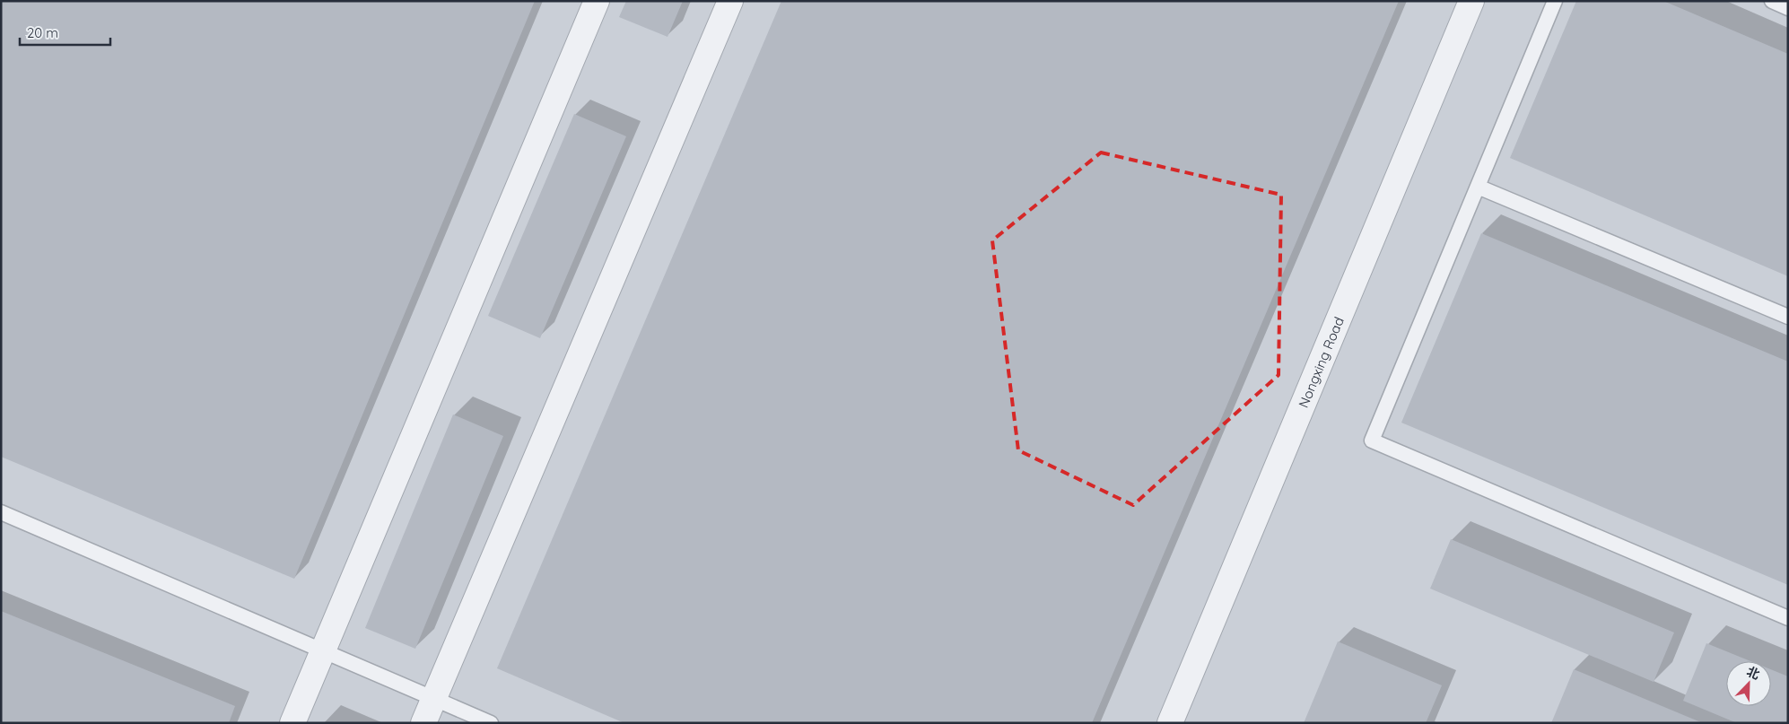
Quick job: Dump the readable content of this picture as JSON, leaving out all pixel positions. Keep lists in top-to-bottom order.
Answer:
{
  "streets": {
    "street": ["Nongxing Road"]
  },
  "scale_bar": "20 m",
  "north": "top right"
}
